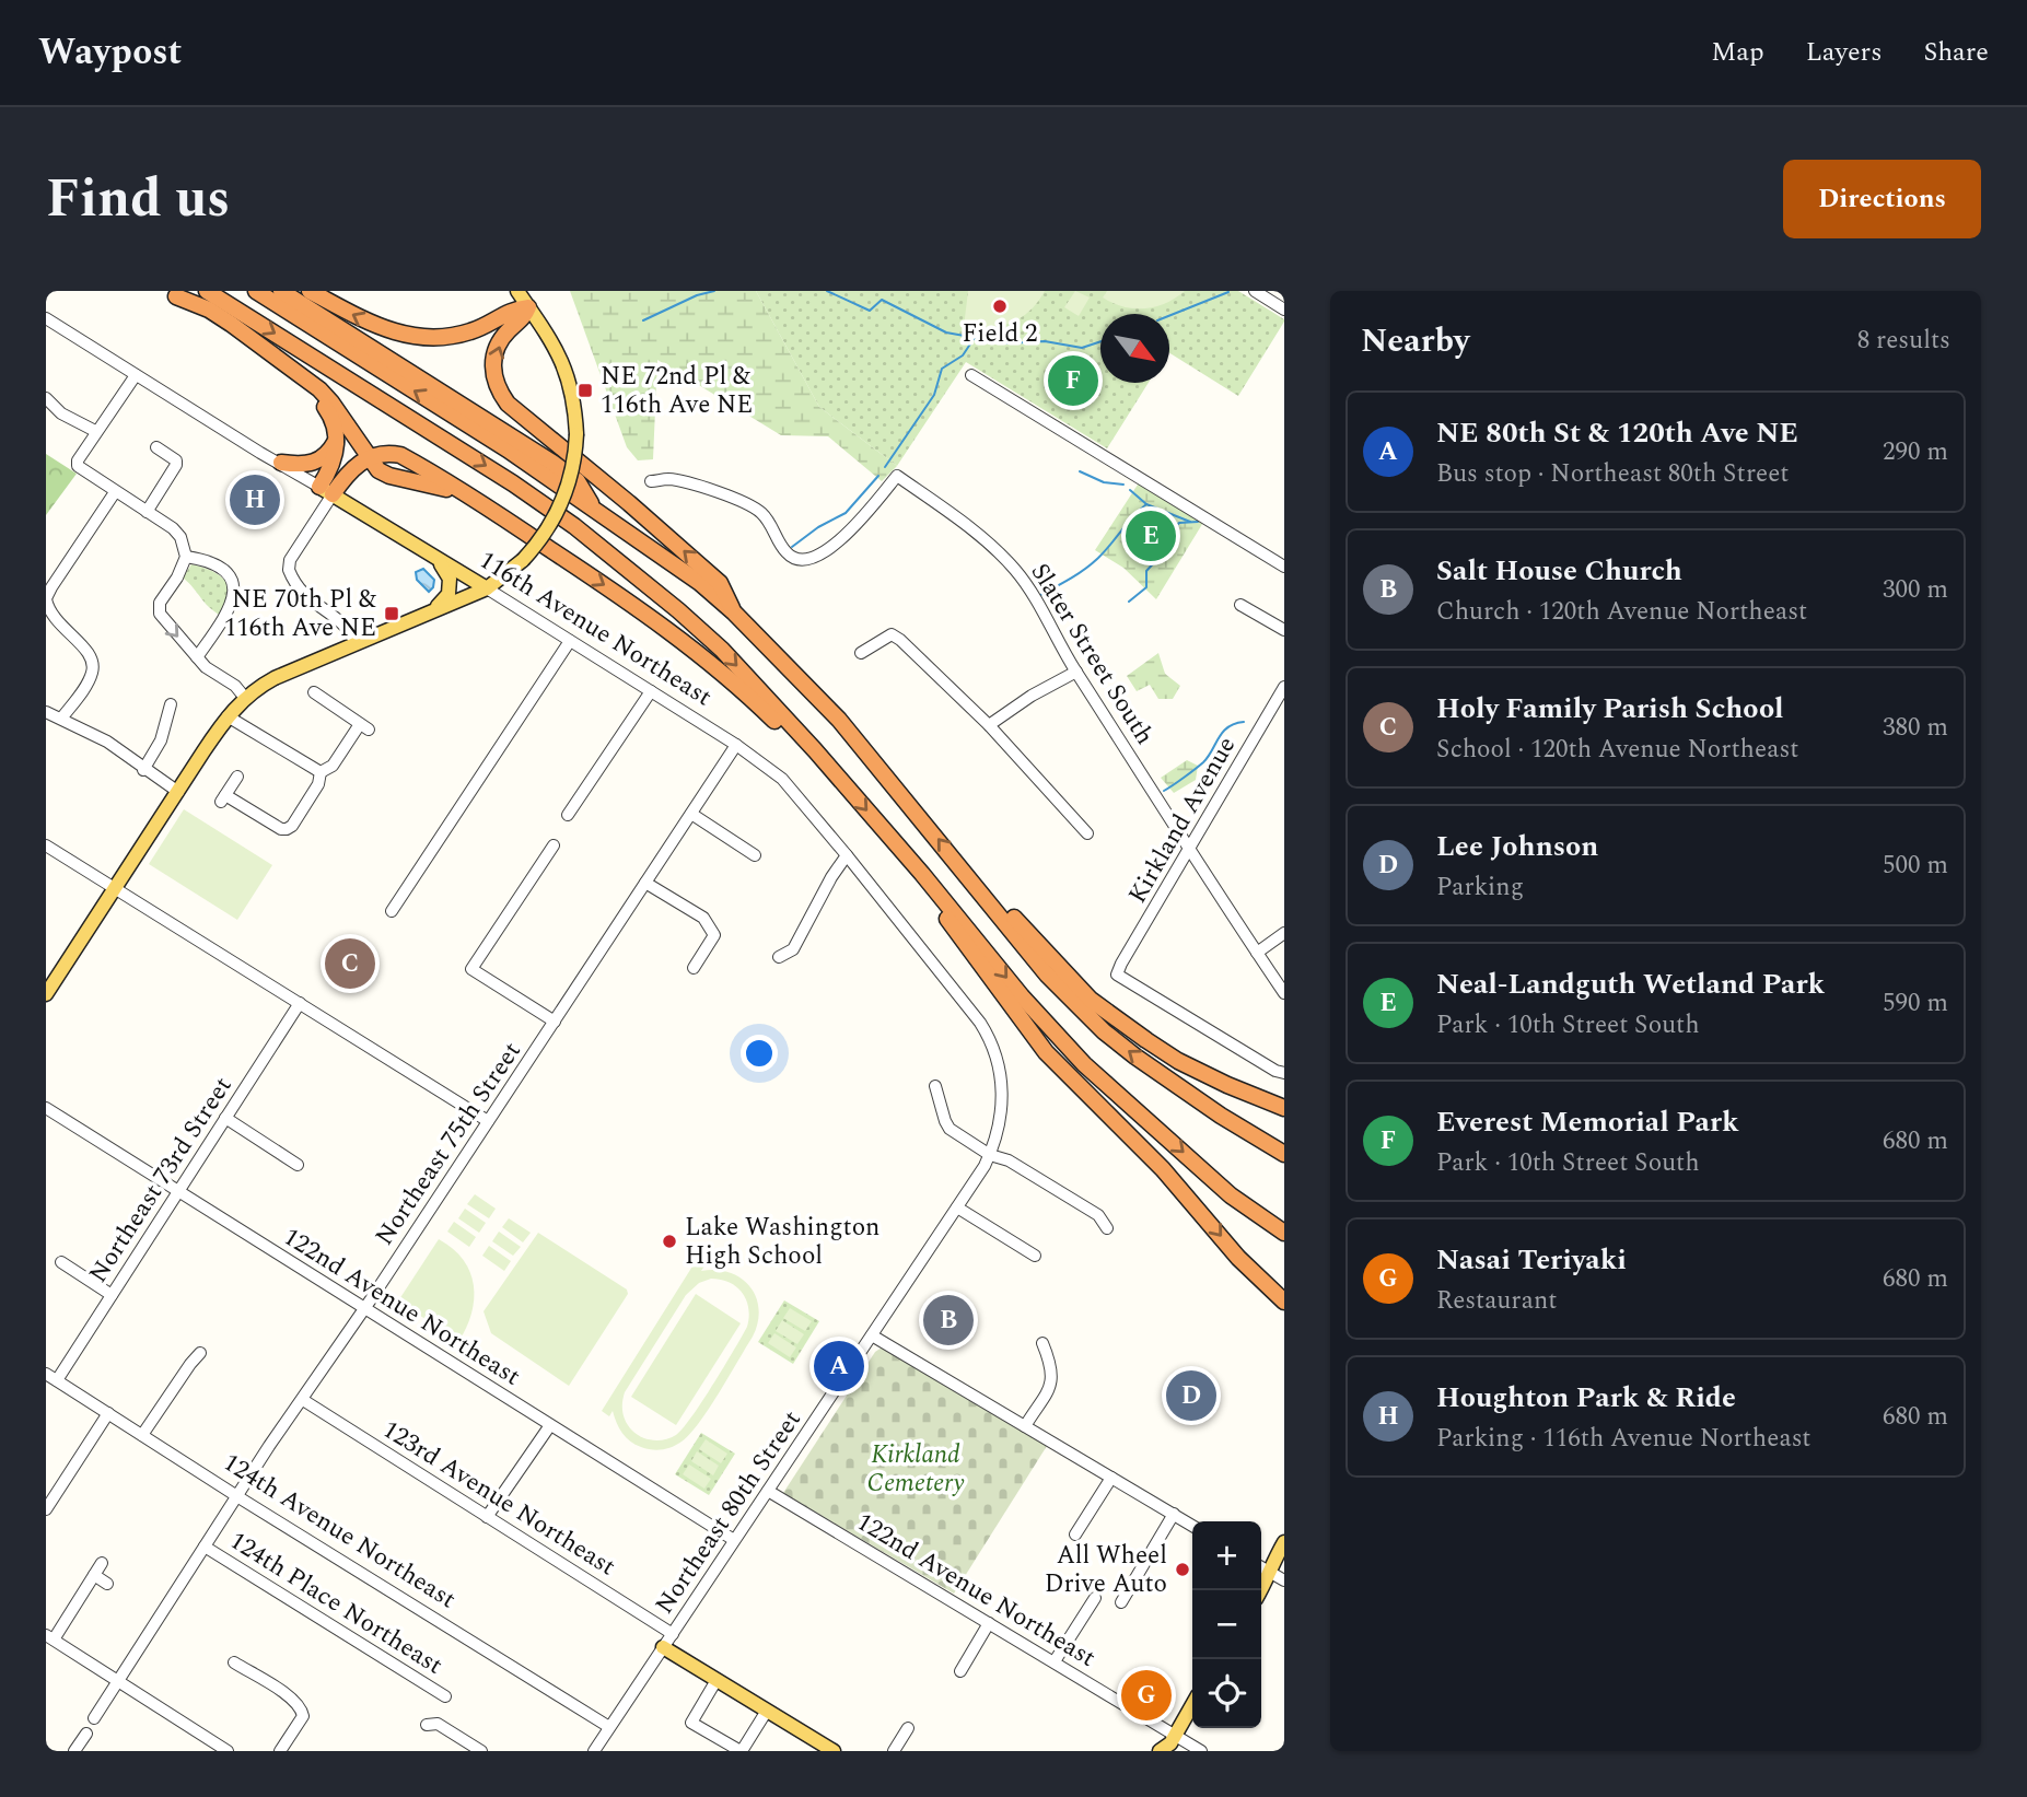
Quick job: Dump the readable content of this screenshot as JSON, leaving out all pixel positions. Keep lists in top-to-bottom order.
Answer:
{
  "streets": {
    "main road": ["116th Avenue Northeast"],
    "street": [
      "Slater Street South",
      "Kirkland Avenue",
      "Northeast 75th Street",
      "Northeast 73rd Street",
      "122nd Avenue Northeast",
      "123rd Avenue Northeast",
      "Northeast 80th Street",
      "124th Avenue Northeast",
      "124th Place Northeast"
    ]
  },
  "crossings": [
    ["116th Avenue Northeast", "Northeast 75th Street"],
    ["116th Avenue Northeast", "Northeast 80th Street"],
    ["Slater Street South", "Kirkland Avenue"],
    ["Northeast 75th Street", "122nd Avenue Northeast"],
    ["Northeast 75th Street", "123rd Avenue Northeast"],
    ["Northeast 75th Street", "124th Avenue Northeast"],
    ["Northeast 75th Street", "124th Place Northeast"],
    ["Northeast 73rd Street", "122nd Avenue Northeast"],
    ["Northeast 73rd Street", "124th Avenue Northeast"],
    ["122nd Avenue Northeast", "Northeast 80th Street"],
    ["123rd Avenue Northeast", "Northeast 80th Street"],
    ["Northeast 80th Street", "124th Avenue Northeast"]
  ],
  "parks": ["Kirkland Cemetery"],
  "places": {
    "other": ["Field 2", "Lake Washington High School", "All Wheel Drive Auto"],
    "transit": ["NE 72nd Pl & 116th Ave NE", "NE 70th Pl & 116th Ave NE"]
  },
  "north": "bottom right",
  "page": {
    "header": "Waypost",
    "nav": ["Map", "Layers", "Share"],
    "title": "Find us",
    "buttons": "Directions",
    "heading": ["Nearby", "8 results"],
    "pins": [
      "F",
      "H",
      "E",
      "C",
      "B",
      "A",
      "D",
      "G"
    ],
    "list": [
      {
        "mark": "A",
        "name": "NE 80th St & 120th Ave NE",
        "note": "Bus stop · Northeast 80th Street",
        "value": "290 m"
      },
      {
        "mark": "B",
        "name": "Salt House Church",
        "note": "Church · 120th Avenue Northeast",
        "value": "300 m"
      },
      {
        "mark": "C",
        "name": "Holy Family Parish School",
        "note": "School · 120th Avenue Northeast",
        "value": "380 m"
      },
      {
        "mark": "D",
        "name": "Lee Johnson",
        "note": "Parking",
        "value": "500 m"
      },
      {
        "mark": "E",
        "name": "Neal-Landguth Wetland Park",
        "note": "Park · 10th Street South",
        "value": "590 m"
      },
      {
        "mark": "F",
        "name": "Everest Memorial Park",
        "note": "Park · 10th Street South",
        "value": "680 m"
      },
      {
        "mark": "G",
        "name": "Nasai Teriyaki",
        "note": "Restaurant",
        "value": "680 m"
      },
      {
        "mark": "H",
        "name": "Houghton Park & Ride",
        "note": "Parking · 116th Avenue Northeast",
        "value": "680 m"
      }
    ],
    "map_buttons": ["+", "−"]
  }
}
